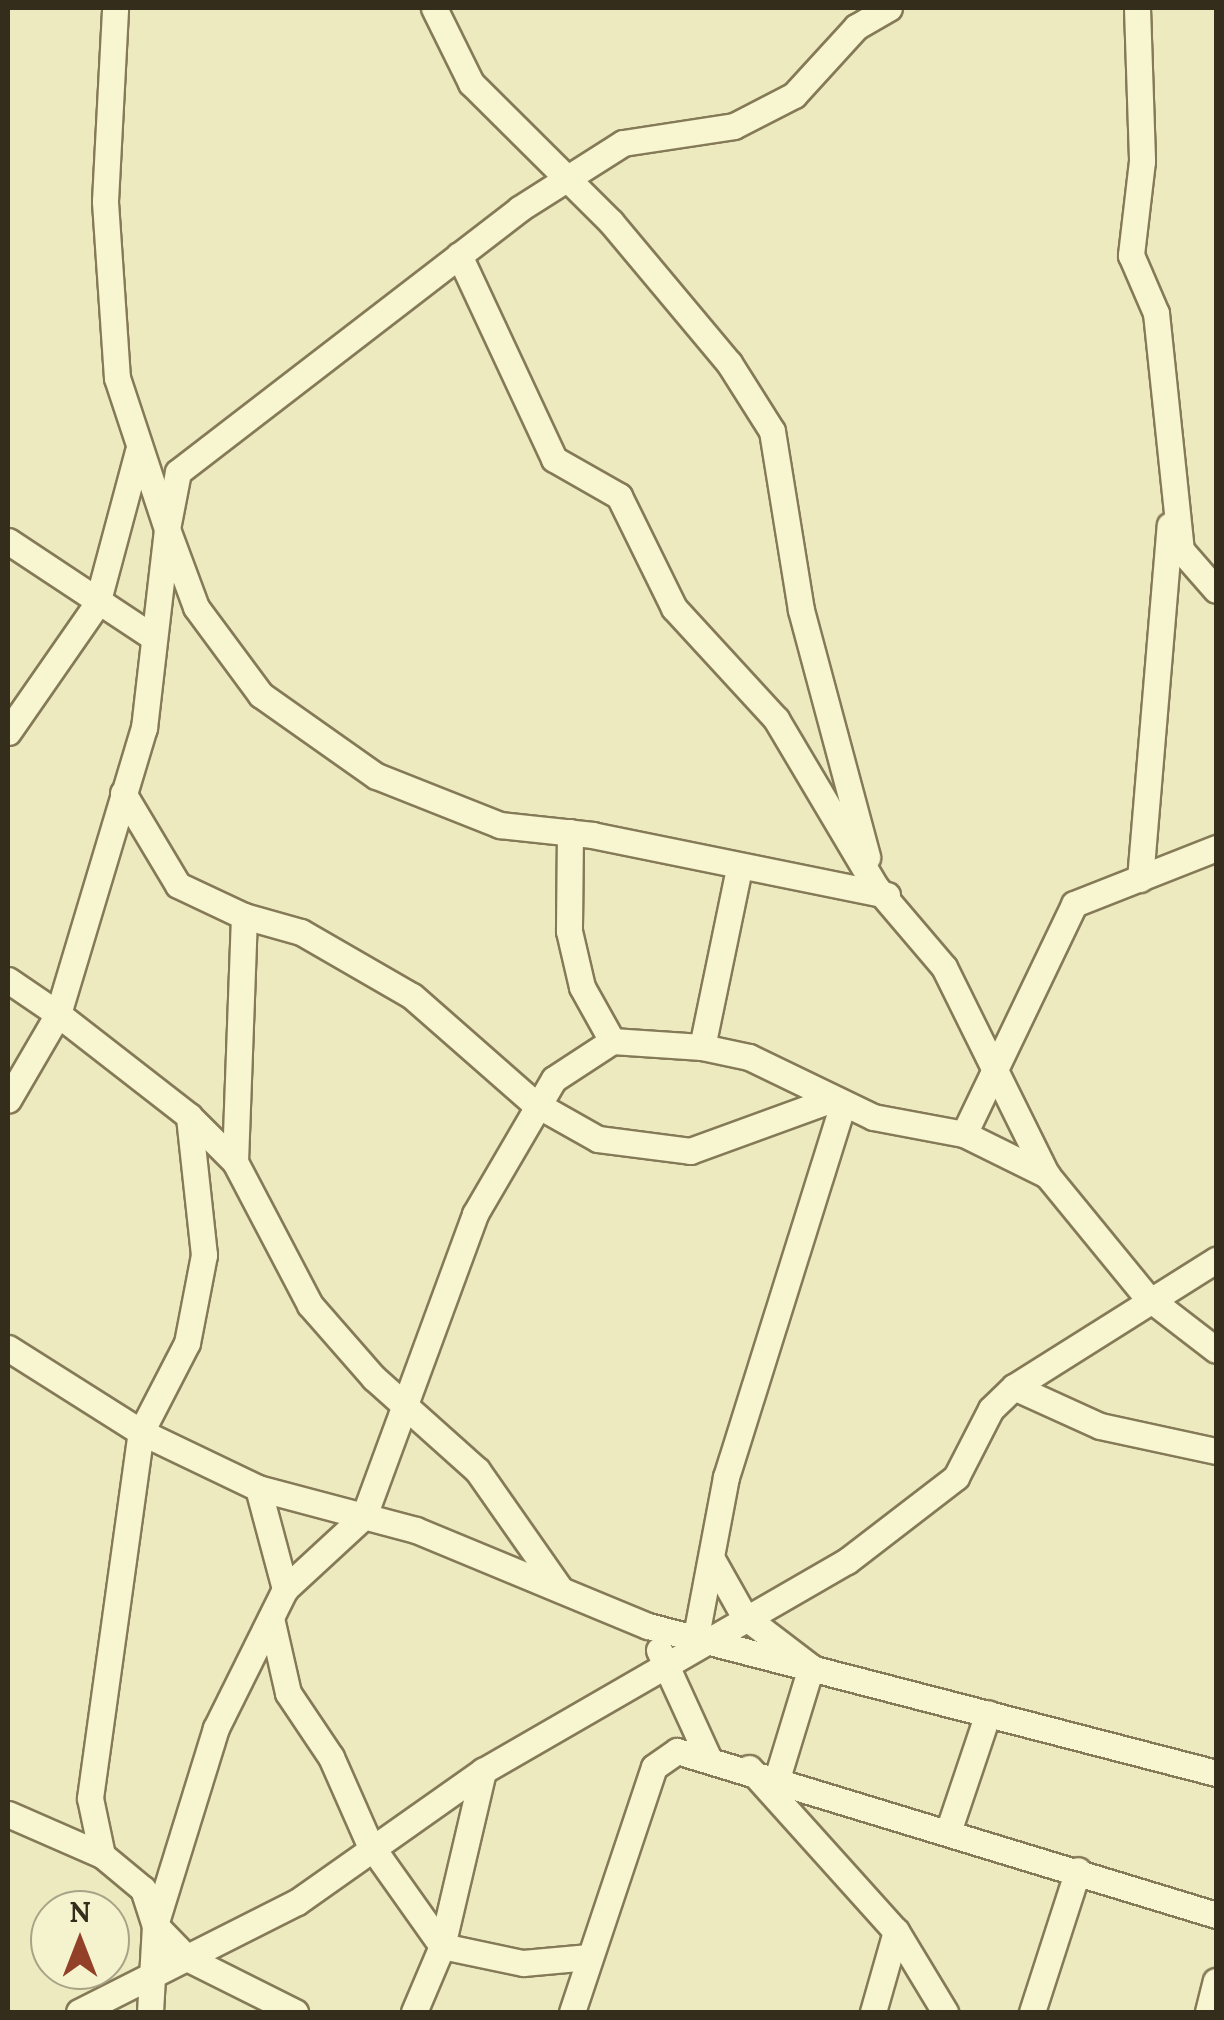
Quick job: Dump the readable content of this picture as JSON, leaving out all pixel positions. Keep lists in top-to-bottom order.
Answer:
{
  "north": "top"
}
